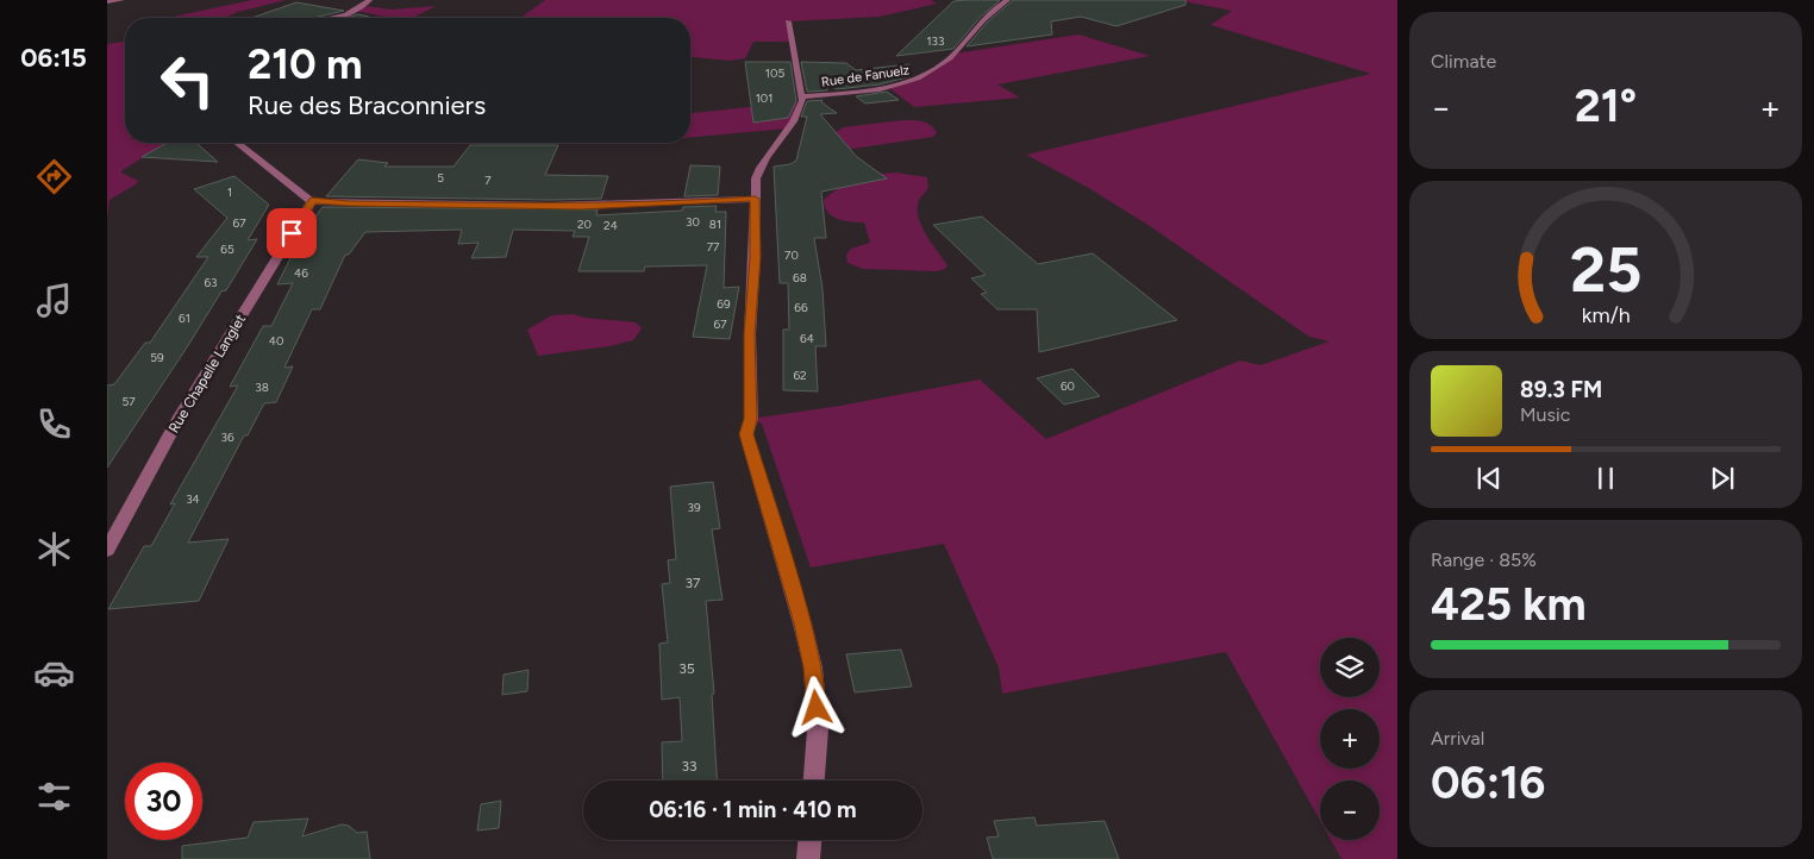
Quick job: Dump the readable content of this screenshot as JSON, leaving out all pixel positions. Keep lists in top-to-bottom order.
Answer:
{
  "streets": {
    "street": ["Rue de Fanuelz", "Rue Chapelle Langlet"]
  },
  "house_numbers": [
    "133",
    "105",
    "101",
    "5",
    "7",
    "1",
    "30",
    "67",
    "20",
    "81",
    "24",
    "77",
    "65",
    "70",
    "46",
    "68",
    "63",
    "69",
    "66",
    "61",
    "67",
    "64",
    "40",
    "59",
    "62",
    "60",
    "38",
    "57",
    "36",
    "34",
    "39",
    "37",
    "35",
    "33"
  ],
  "page": {
    "tabs": "06:15",
    "tile": [
      "Climate",
      ["Range · 85%", "425 km"],
      ["Arrival", "06:16"]
    ],
    "turn": ["210 m", "Rue des Braconniers"],
    "heat": ["−", "21°", "+"],
    "song": ["89.3 FM", "Music"],
    "map_buttons": ["+", "−"],
    "limit": "30",
    "trip": "06:16 · 1 min · 410 m",
    "gauge": ["25", "km/h"]
  }
}
